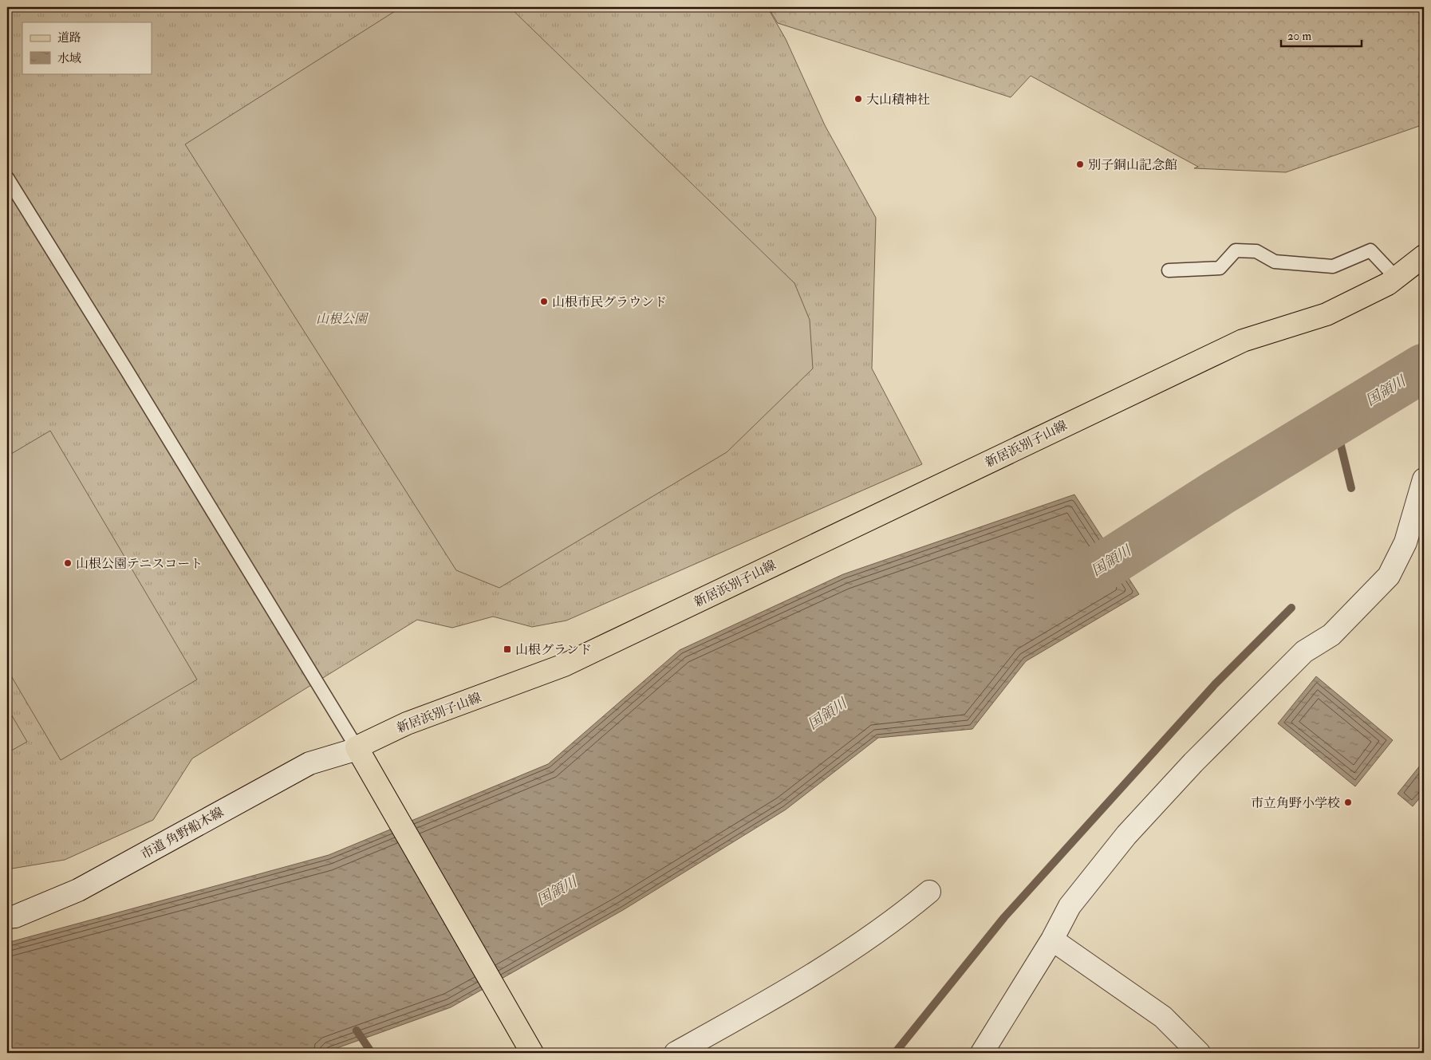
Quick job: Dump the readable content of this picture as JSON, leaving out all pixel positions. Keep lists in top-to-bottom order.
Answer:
{
  "streets": {
    "main road": ["新居浜別子山線"],
    "street": ["市道 角野船木線"]
  },
  "crossings": [
    ["新居浜別子山線", "市道 角野船木線"]
  ],
  "water": ["国領川"],
  "parks": ["山根公園"],
  "places": {
    "other": [
      "大山積神社",
      "別子銅山記念館",
      "山根市民グラウンド",
      "山根公園テニスコート",
      "市立角野小学校"
    ],
    "transit": ["山根グランド"]
  },
  "legend": ["道路", "水域"],
  "scale_bar": "20 m"
}
